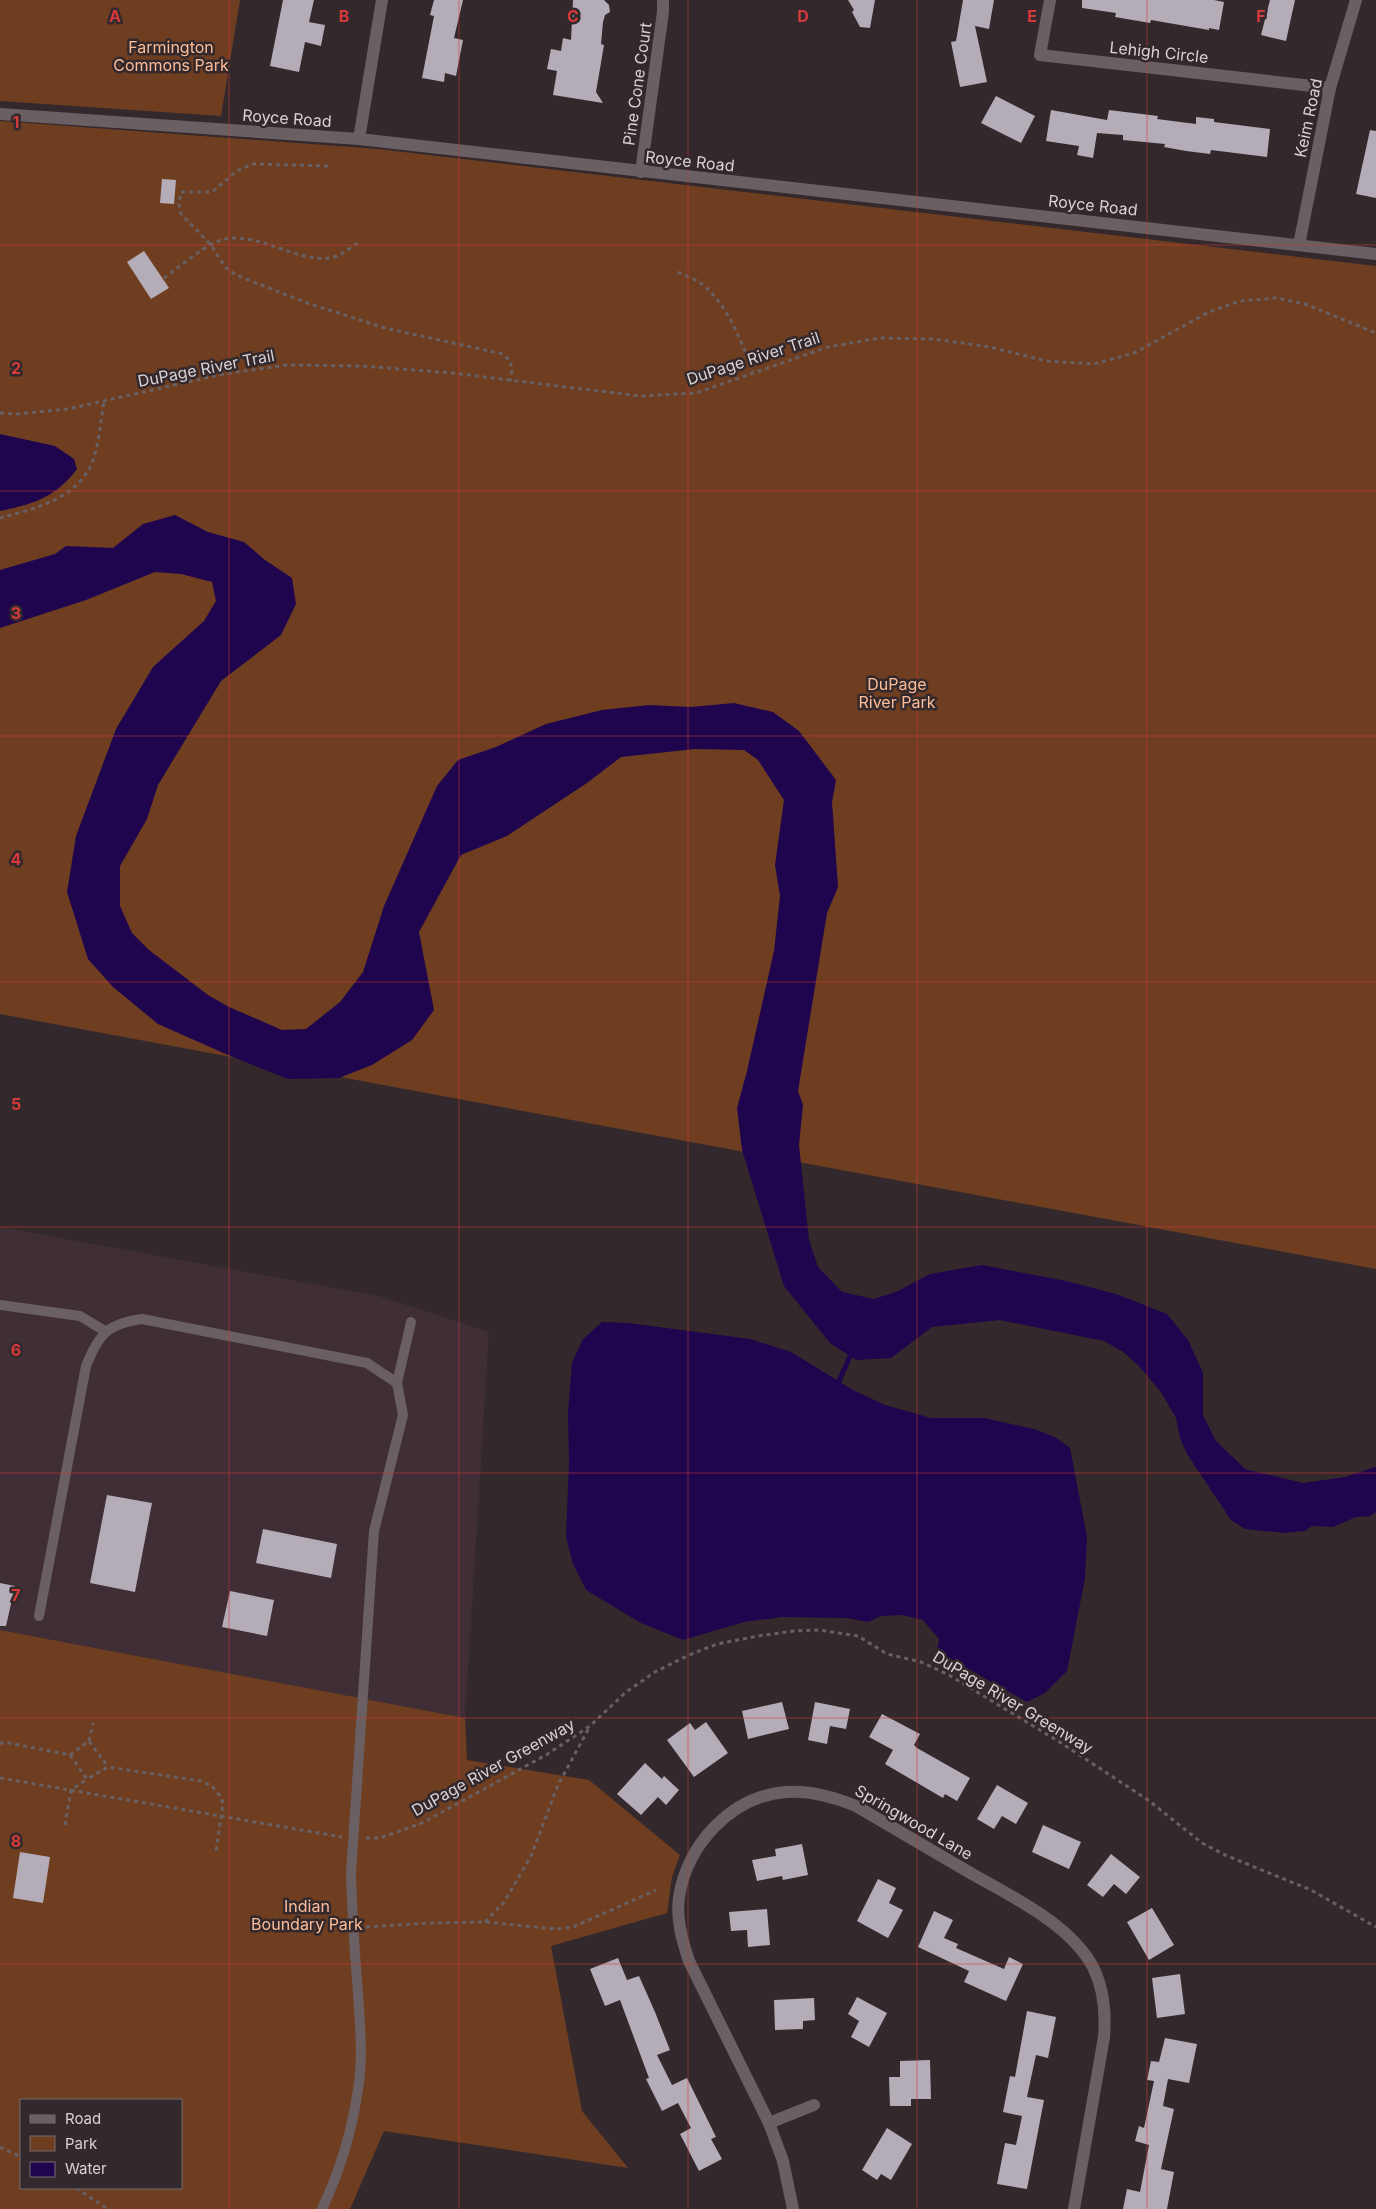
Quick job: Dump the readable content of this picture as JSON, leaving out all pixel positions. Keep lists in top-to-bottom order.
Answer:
{
  "streets": {
    "street": [
      "Lehigh Circle",
      "Pine Cone Court",
      "Royce Road",
      "Keim Road",
      "Springwood Lane"
    ],
    "path": ["DuPage River Trail", "DuPage River Greenway"]
  },
  "crossings": [
    ["Lehigh Circle", "Keim Road"],
    ["Pine Cone Court", "Royce Road"],
    ["Royce Road", "Keim Road"]
  ],
  "parks": ["Farmington Commons Park", "DuPage River Park", "Indian Boundary Park"],
  "legend": ["Road", "Park", "Water"],
  "grid": {
    "columns": [
      "A",
      "B",
      "C",
      "D",
      "E",
      "F"
    ],
    "rows": [
      "1",
      "2",
      "3",
      "4",
      "5",
      "6",
      "7",
      "8"
    ]
  }
}
